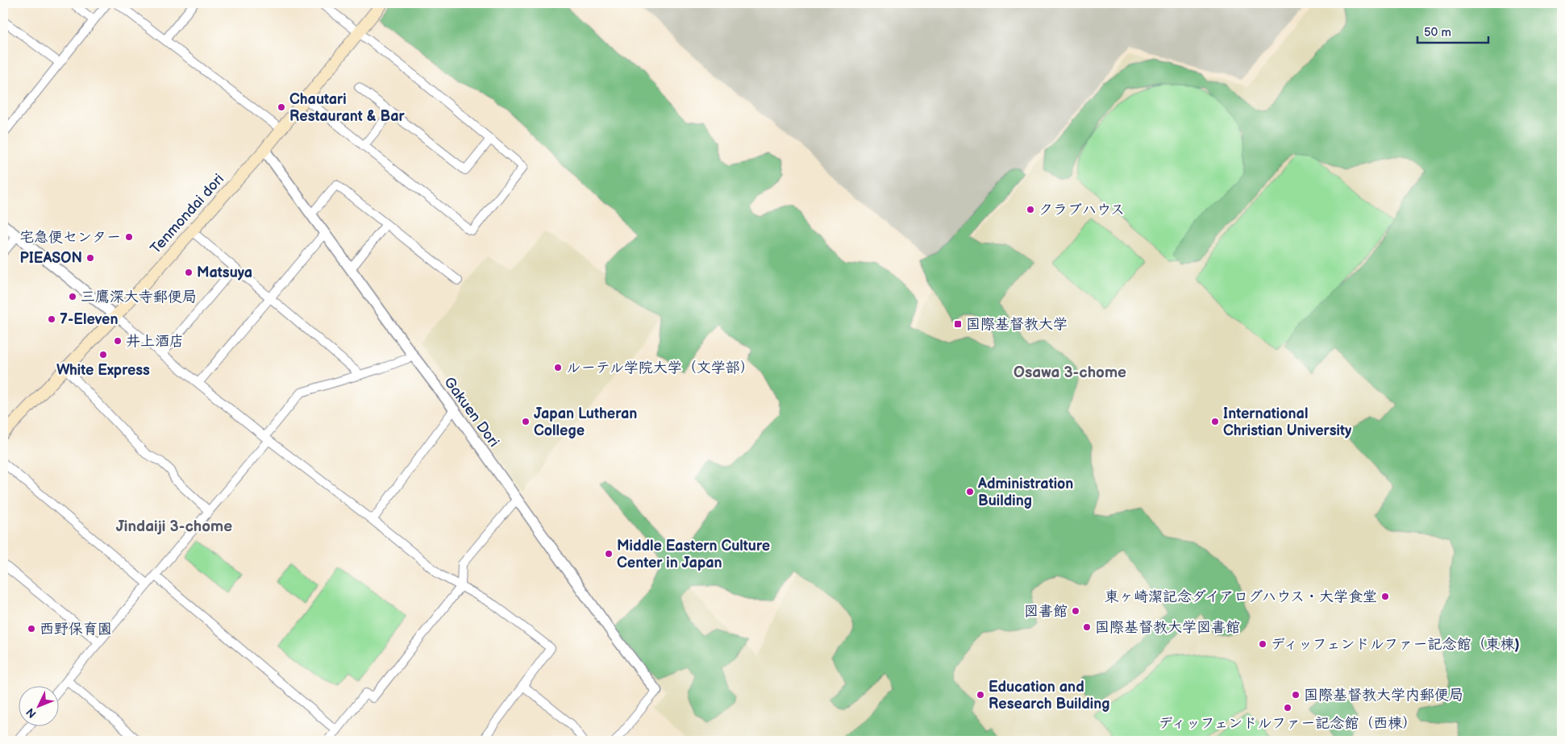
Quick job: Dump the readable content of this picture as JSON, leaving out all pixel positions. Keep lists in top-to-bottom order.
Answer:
{
  "streets": {
    "main road": ["Tenmondai dori"],
    "street": ["Gakuen Dori"]
  },
  "crossings": [
    ["Tenmondai dori", "Gakuen Dori"]
  ],
  "districts": ["Osawa 3-chome", "Jindaiji 3-chome"],
  "places": {
    "other": [
      "Chautari Restaurant & Bar",
      "クラブハウス",
      "宅急便センター",
      "PIEASON",
      "Matsuya",
      "三鷹深大寺郵便局",
      "7-Eleven",
      "井上酒店",
      "White Express",
      "ルーテル学院大学（文学部）",
      "Japan Lutheran College",
      "International Christian University",
      "Administration Building",
      "Middle Eastern Culture Center in Japan",
      "東ヶ崎潔記念ダイアログハウス・大学食堂",
      "図書館",
      "国際基督教大学図書館",
      "西野保育園",
      "ディッフェンドルファー記念館（東棟)",
      "Education and Research Building",
      "国際基督教大学内郵便局",
      "ディッフェンドルファー記念館（西棟）"
    ],
    "transit": ["国際基督教大学"]
  },
  "scale_bar": "50 m",
  "north": "bottom left"
}
